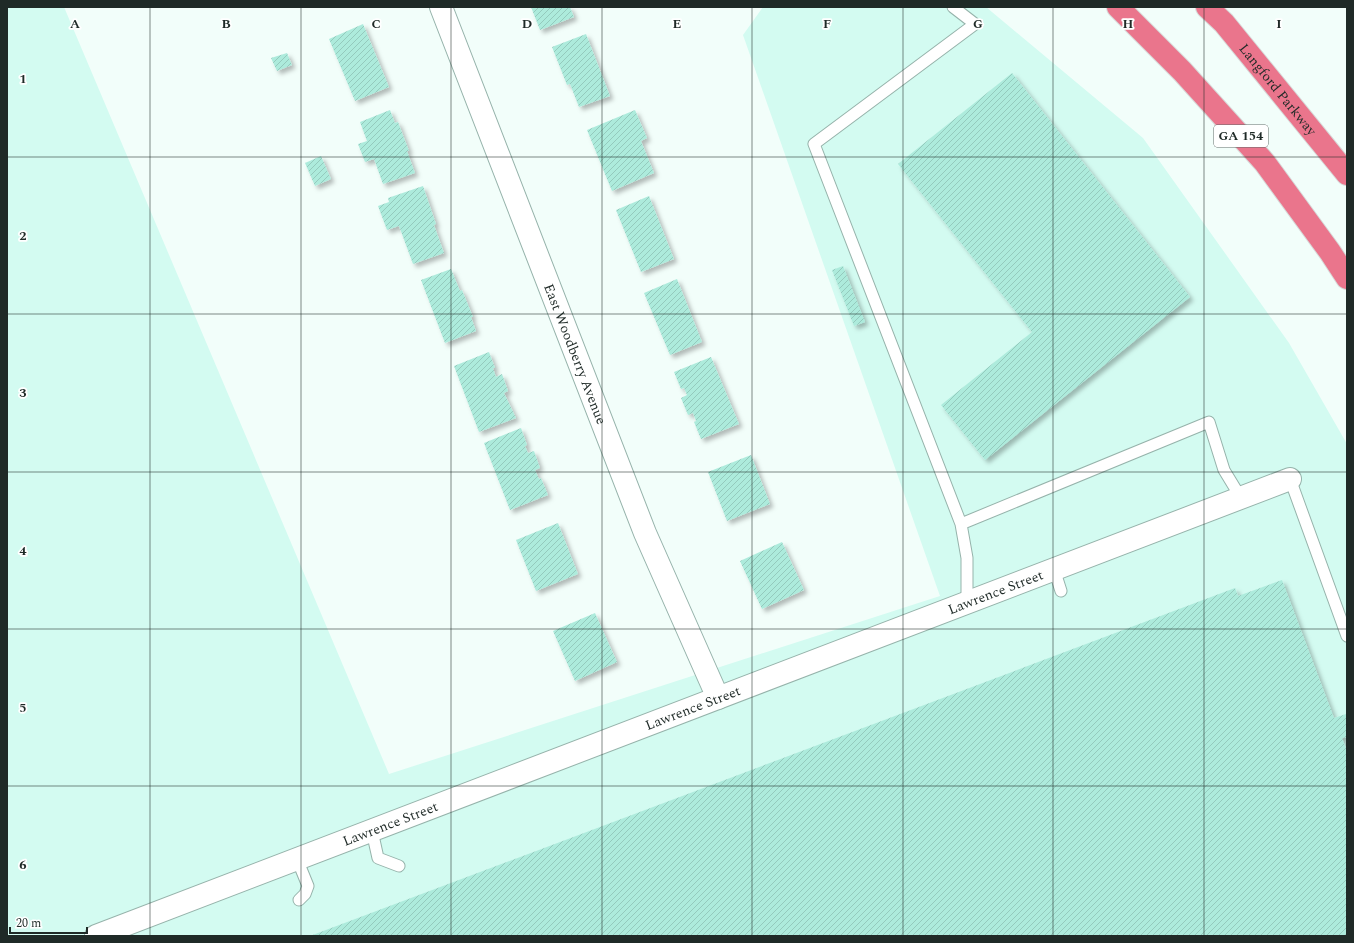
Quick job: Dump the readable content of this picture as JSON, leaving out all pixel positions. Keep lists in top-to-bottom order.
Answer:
{
  "streets": {
    "highway": ["Langford Parkway", "GA 154"],
    "street": ["East Woodberry Avenue", "Lawrence Street"]
  },
  "crossings": [
    ["East Woodberry Avenue", "Lawrence Street"]
  ],
  "scale_bar": "20 m",
  "grid": {
    "columns": [
      "A",
      "B",
      "C",
      "D",
      "E",
      "F",
      "G",
      "H",
      "I"
    ],
    "rows": [
      "1",
      "2",
      "3",
      "4",
      "5",
      "6"
    ]
  }
}
